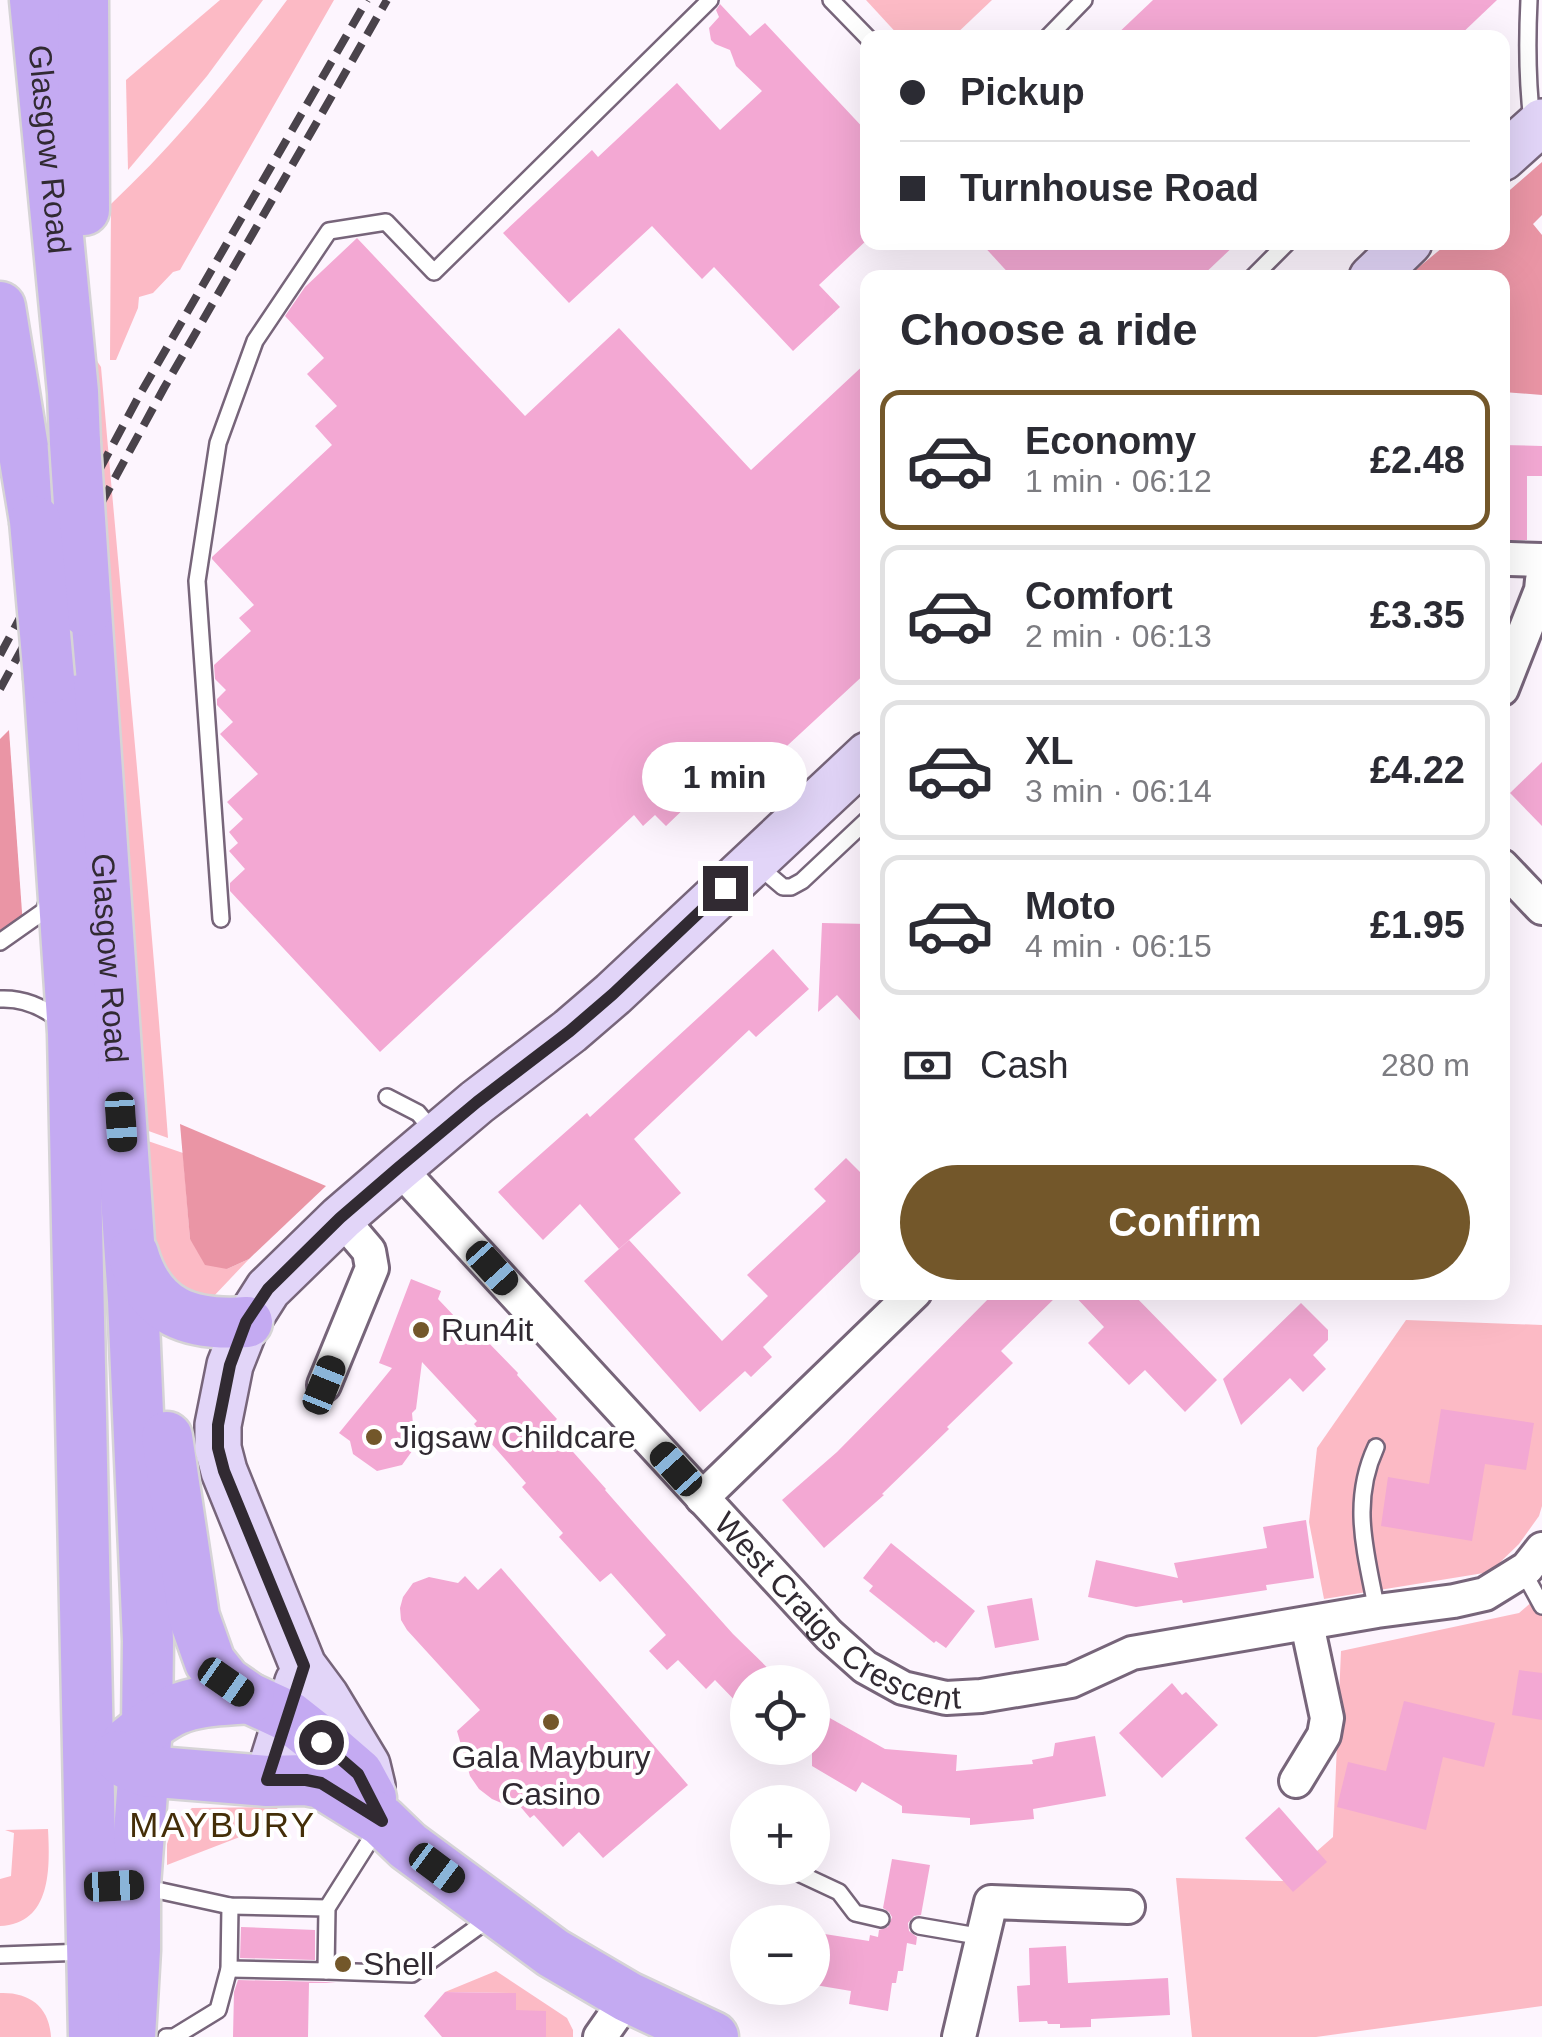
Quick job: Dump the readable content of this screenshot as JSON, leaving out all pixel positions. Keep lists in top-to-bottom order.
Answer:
{
  "streets": {
    "main road": ["Glasgow Road"],
    "street": ["West Craigs Crescent"]
  },
  "districts": ["MAYBURY"],
  "places": [
    "Run4it",
    "Jigsaw Childcare",
    "Gala Maybury Casino",
    "Shell"
  ],
  "page": {
    "banner": ["Pickup", "Turnhouse Road"],
    "heading": "Choose a ride",
    "list": [
      {
        "name": "Economy",
        "note": "1 min · 06:12",
        "value": "£2.48"
      },
      {
        "name": "Comfort",
        "note": "2 min · 06:13",
        "value": "£3.35"
      },
      {
        "name": "XL",
        "note": "3 min · 06:14",
        "value": "£4.22"
      },
      {
        "name": "Moto",
        "note": "4 min · 06:15",
        "value": "£1.95"
      }
    ],
    "bubble": "1 min",
    "pay": ["Cash", "280 m"],
    "buttons": "Confirm",
    "map_buttons": ["+", "−"]
  }
}
